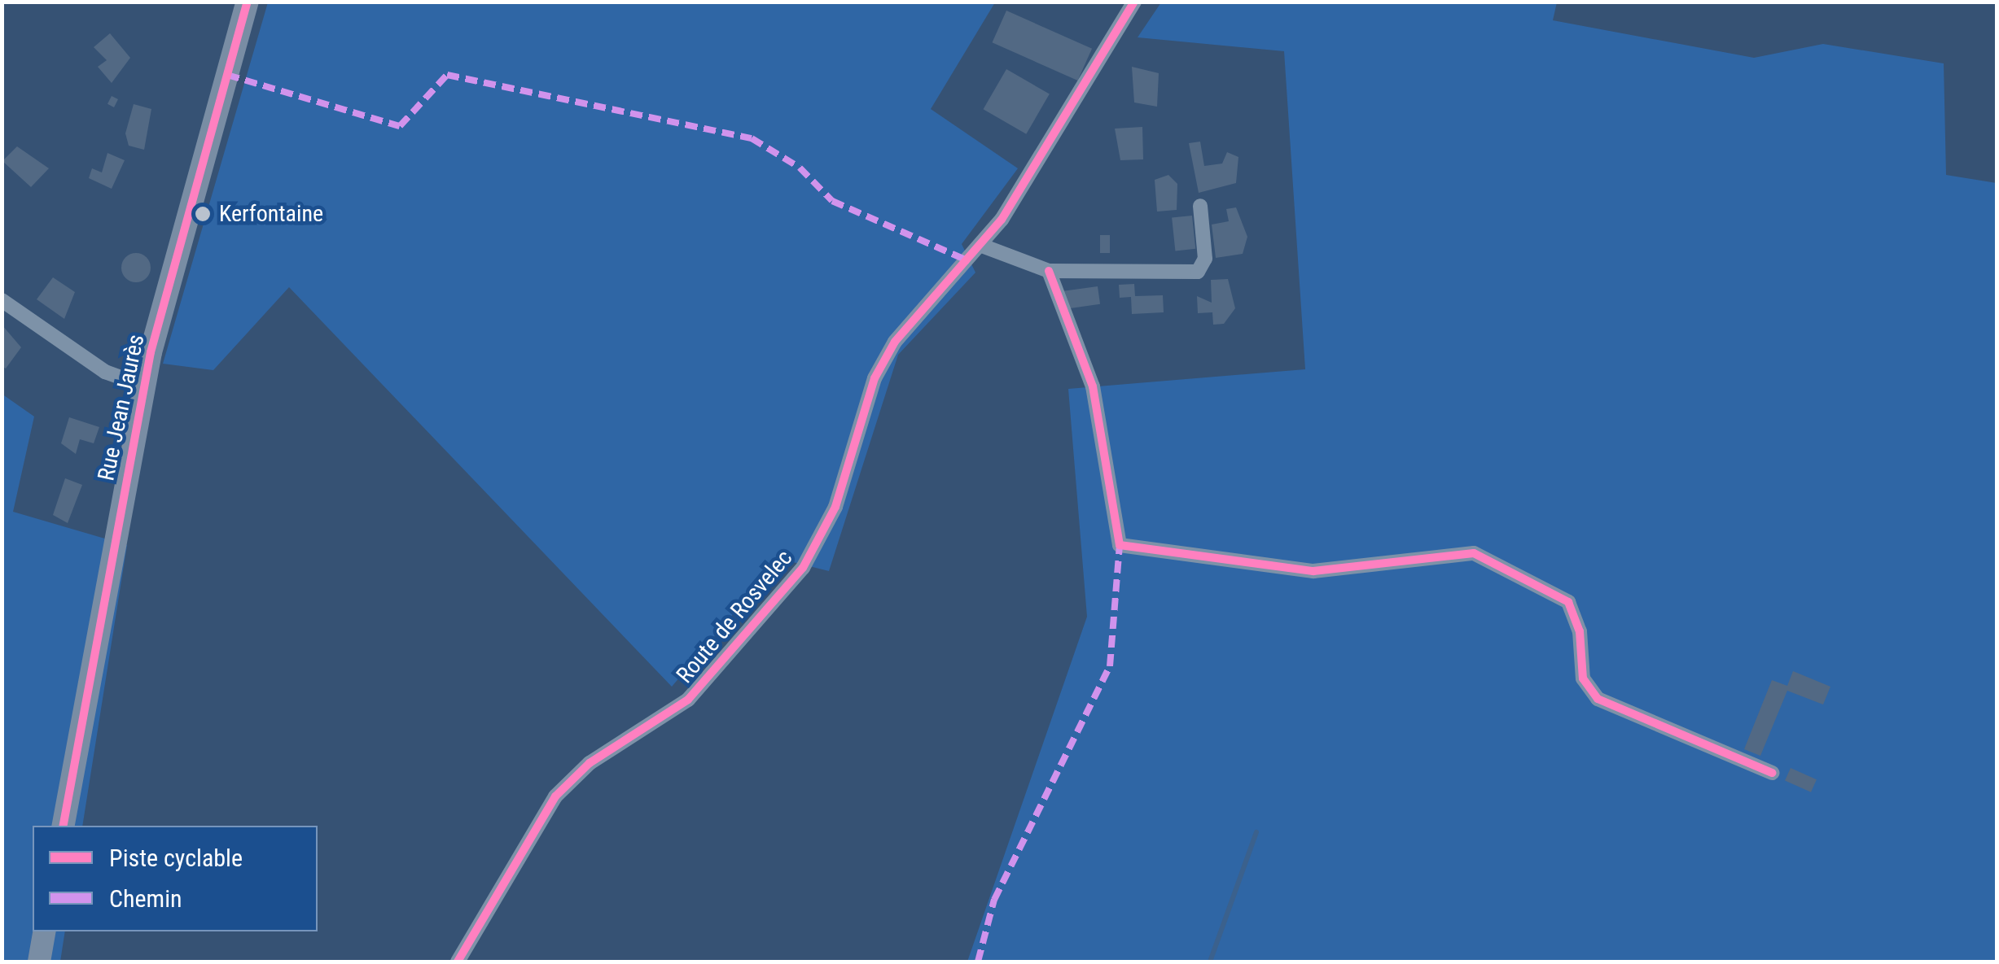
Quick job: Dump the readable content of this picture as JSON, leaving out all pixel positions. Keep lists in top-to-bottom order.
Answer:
{
  "streets": {
    "main road": ["Rue Jean Jaurès"],
    "street": ["Route de Rosvelec"]
  },
  "places": ["Kerfontaine"],
  "legend": ["Piste cyclable", "Chemin"]
}
